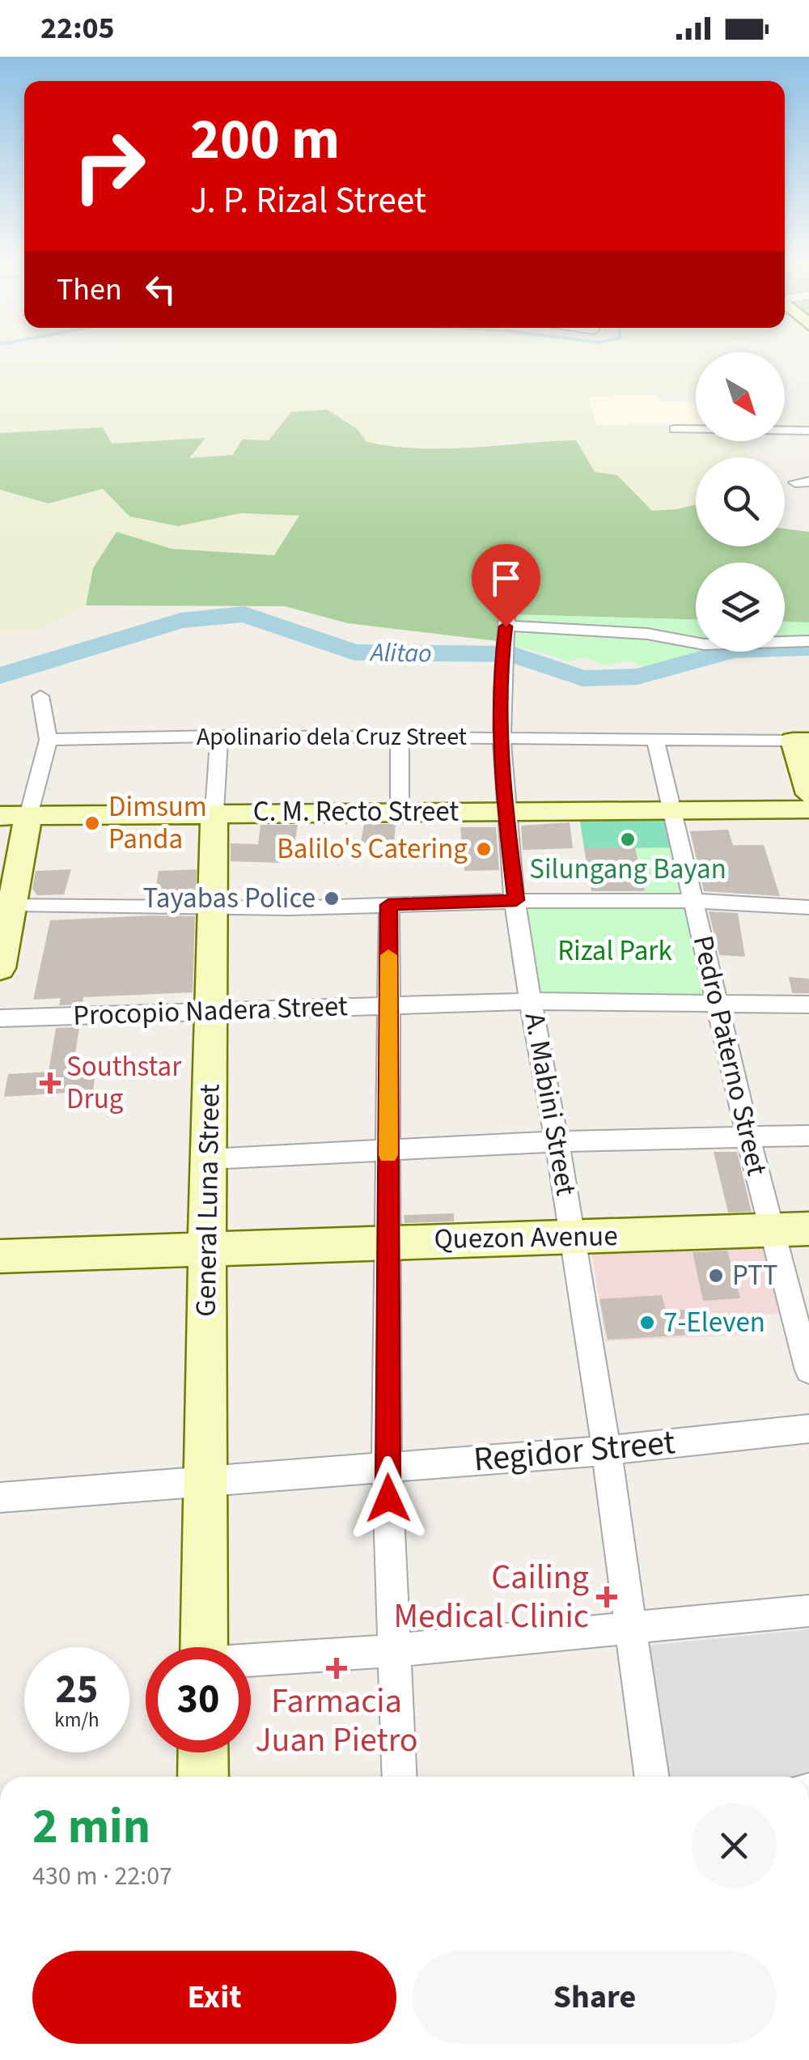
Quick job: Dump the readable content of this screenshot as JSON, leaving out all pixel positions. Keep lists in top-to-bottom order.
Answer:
{
  "streets": {
    "main road": ["C. M. Recto Street", "General Luna Street", "Quezon Avenue"],
    "street": [
      "Apolinario dela Cruz Street",
      "Procopio Nadera Street",
      "Pedro Paterno Street",
      "A. Mabini Street",
      "Regidor Street"
    ]
  },
  "crossings": [
    ["Apolinario dela Cruz Street", "Pedro Paterno Street"],
    ["Apolinario dela Cruz Street", "A. Mabini Street"],
    ["Apolinario dela Cruz Street", "General Luna Street"],
    ["C. M. Recto Street", "Pedro Paterno Street"],
    ["C. M. Recto Street", "A. Mabini Street"],
    ["C. M. Recto Street", "General Luna Street"],
    ["Procopio Nadera Street", "Pedro Paterno Street"],
    ["Procopio Nadera Street", "A. Mabini Street"],
    ["Procopio Nadera Street", "General Luna Street"],
    ["Pedro Paterno Street", "Quezon Avenue"],
    ["A. Mabini Street", "Quezon Avenue"],
    ["A. Mabini Street", "Regidor Street"],
    ["General Luna Street", "Quezon Avenue"],
    ["General Luna Street", "Regidor Street"]
  ],
  "water": ["Alitao"],
  "parks": ["Rizal Park"],
  "places": {
    "other": [
      "Dimsum Panda",
      "Silungang Bayan",
      "Balilo's Catering",
      "Tayabas Police",
      "PTT",
      "7-Eleven"
    ],
    "health": ["Southstar Drug", "Cailing Medical Clinic", "Farmacia Juan Pietro"]
  },
  "north": "bottom right",
  "page": {
    "status": "22:05",
    "turn": ["200 m", "J. P. Rizal Street"],
    "then": "Then",
    "speed": "25 km/h",
    "limit": "30",
    "heading": ["2 min", "430 m · 22:07"],
    "buttons": ["Exit", "Share"]
  }
}
